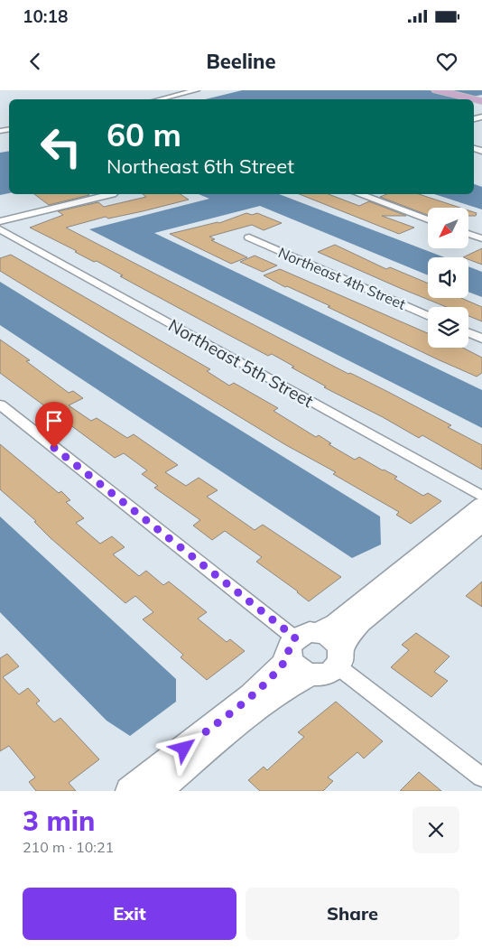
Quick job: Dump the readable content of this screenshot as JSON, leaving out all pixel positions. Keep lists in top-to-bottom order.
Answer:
{
  "streets": {
    "street": ["Northeast 4th Street", "Northeast 5th Street"]
  },
  "north": "bottom left",
  "page": {
    "status": "10:18",
    "header": "Beeline",
    "turn": ["60 m", "Northeast 6th Street"],
    "heading": ["3 min", "210 m · 10:21"],
    "buttons": ["Exit", "Share"]
  }
}
